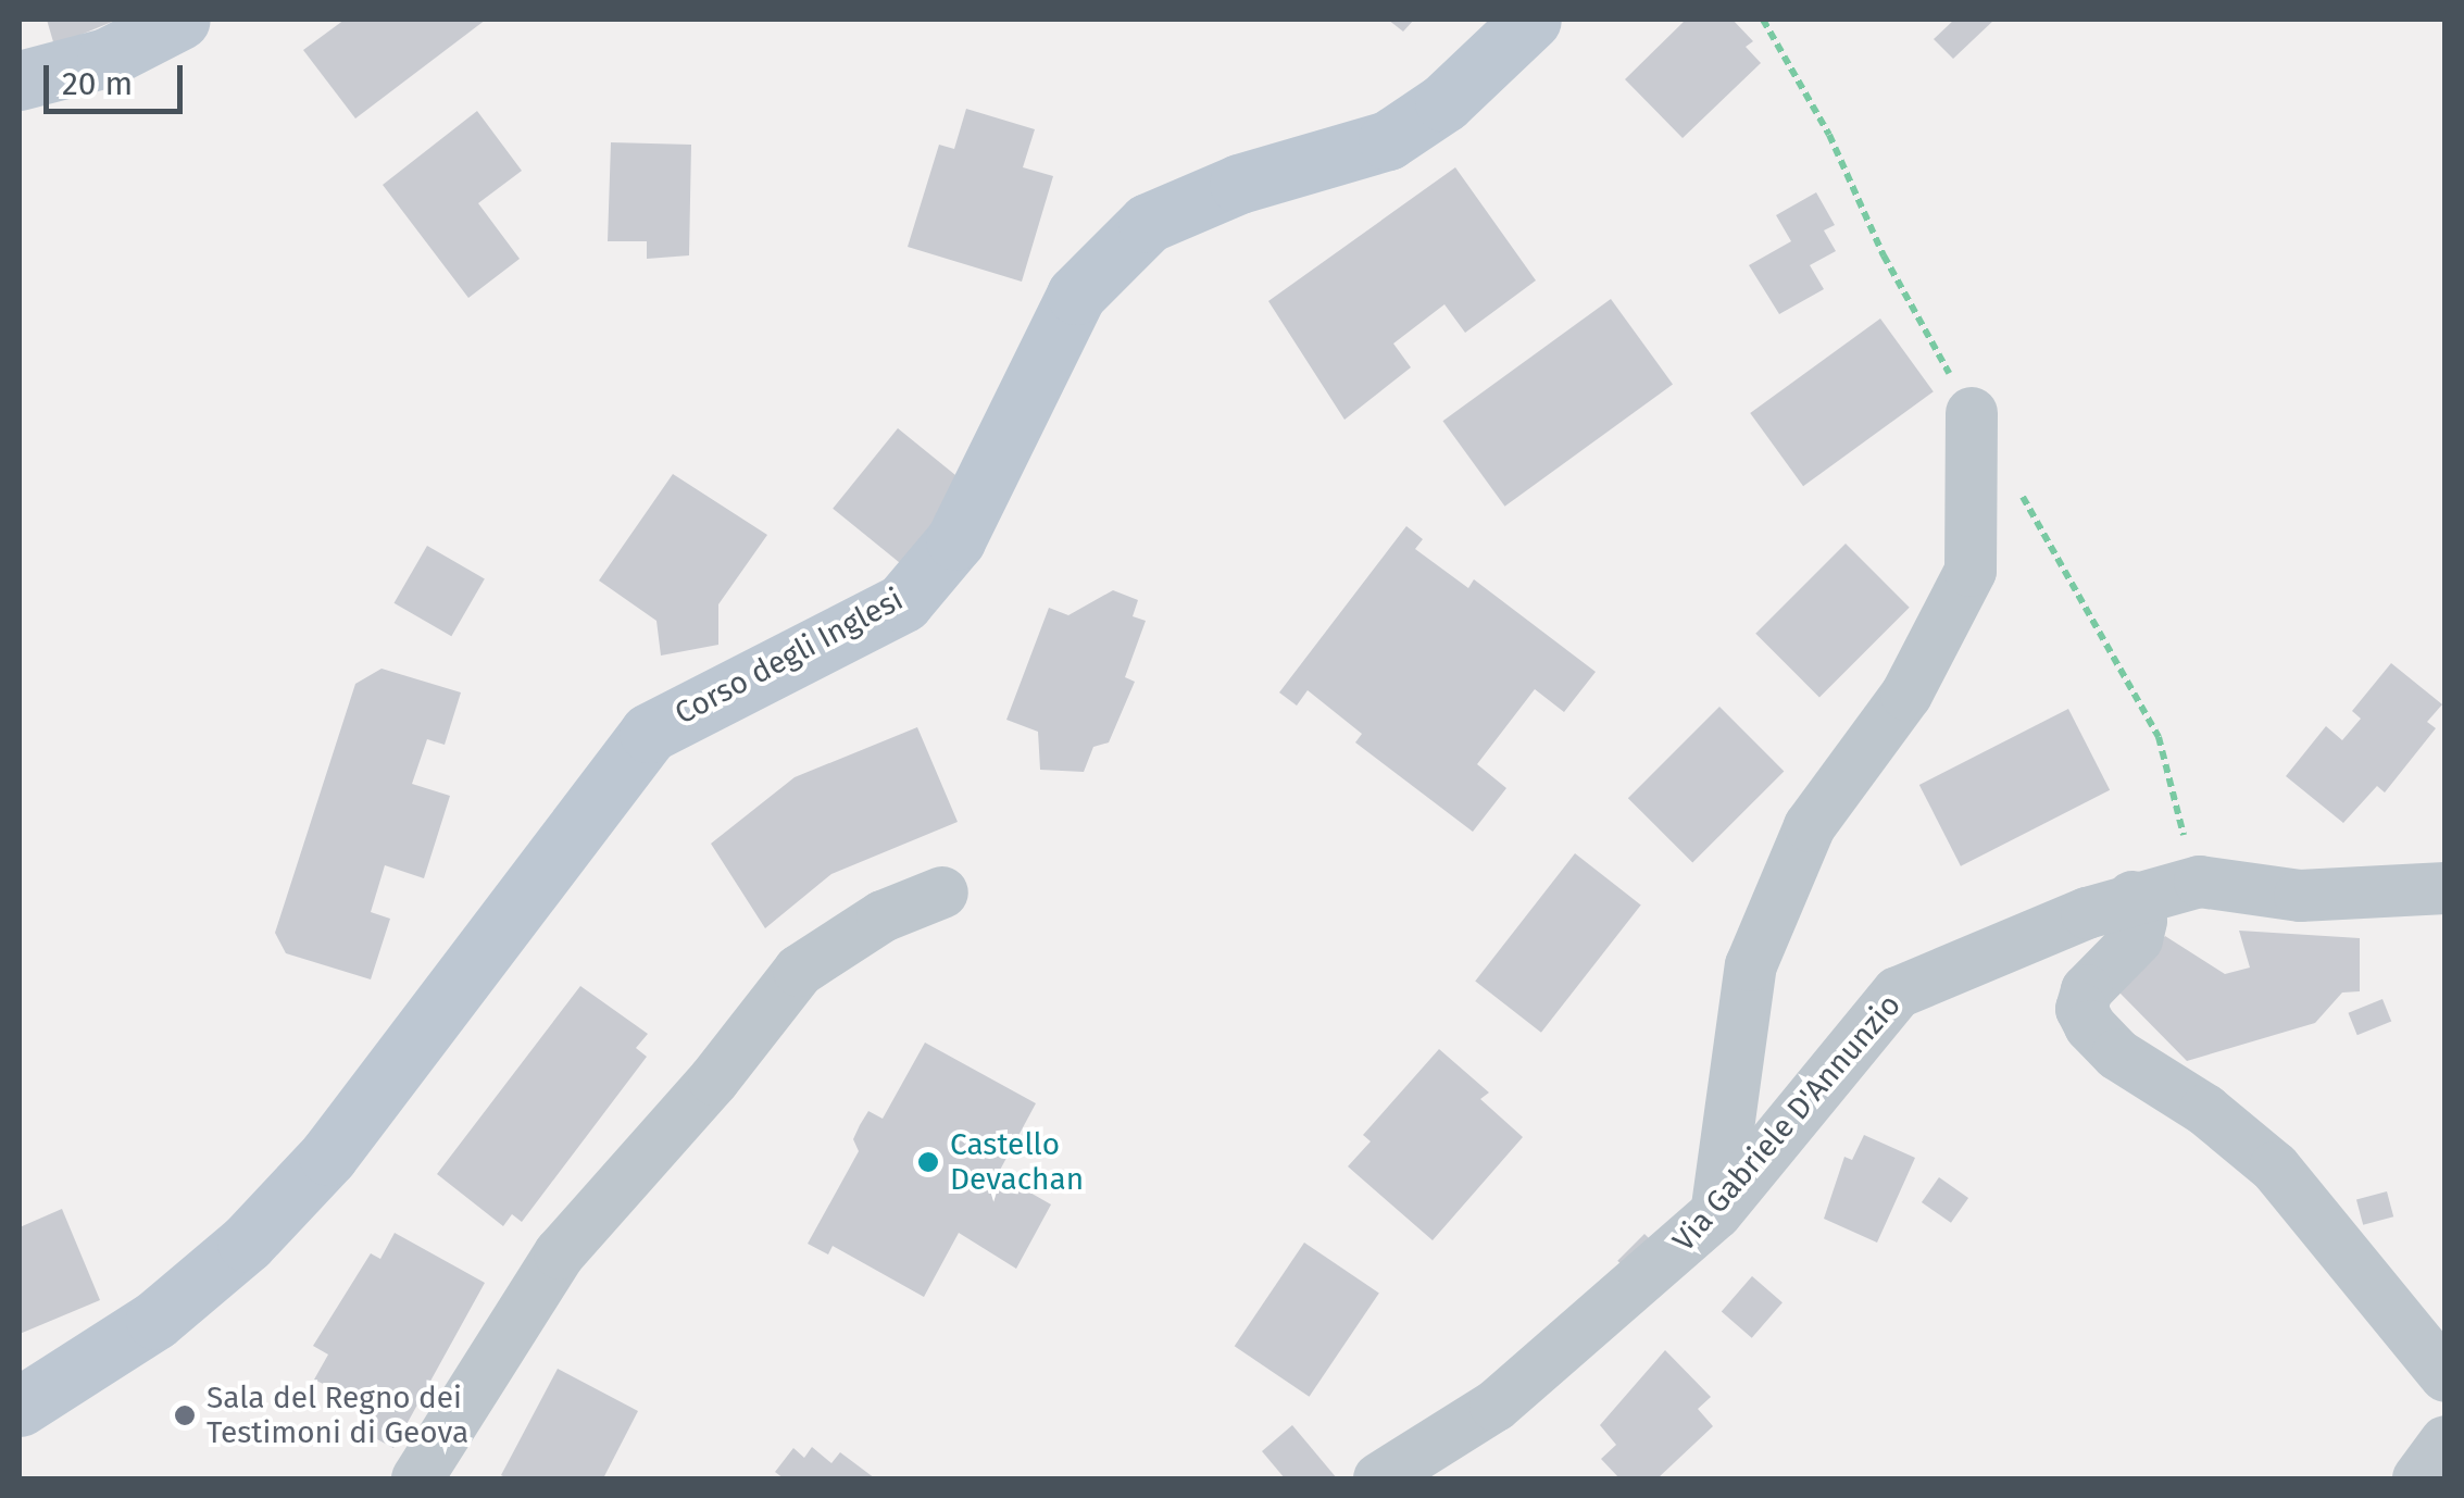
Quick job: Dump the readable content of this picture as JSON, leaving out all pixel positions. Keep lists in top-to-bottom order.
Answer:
{
  "streets": {
    "main road": ["Corso degli Inglesi"],
    "street": ["Via Gabriele D'Annunzio"]
  },
  "places": ["Castello Devachan", "Sala del Regno dei Testimoni di Geova"],
  "scale_bar": "20 m"
}
